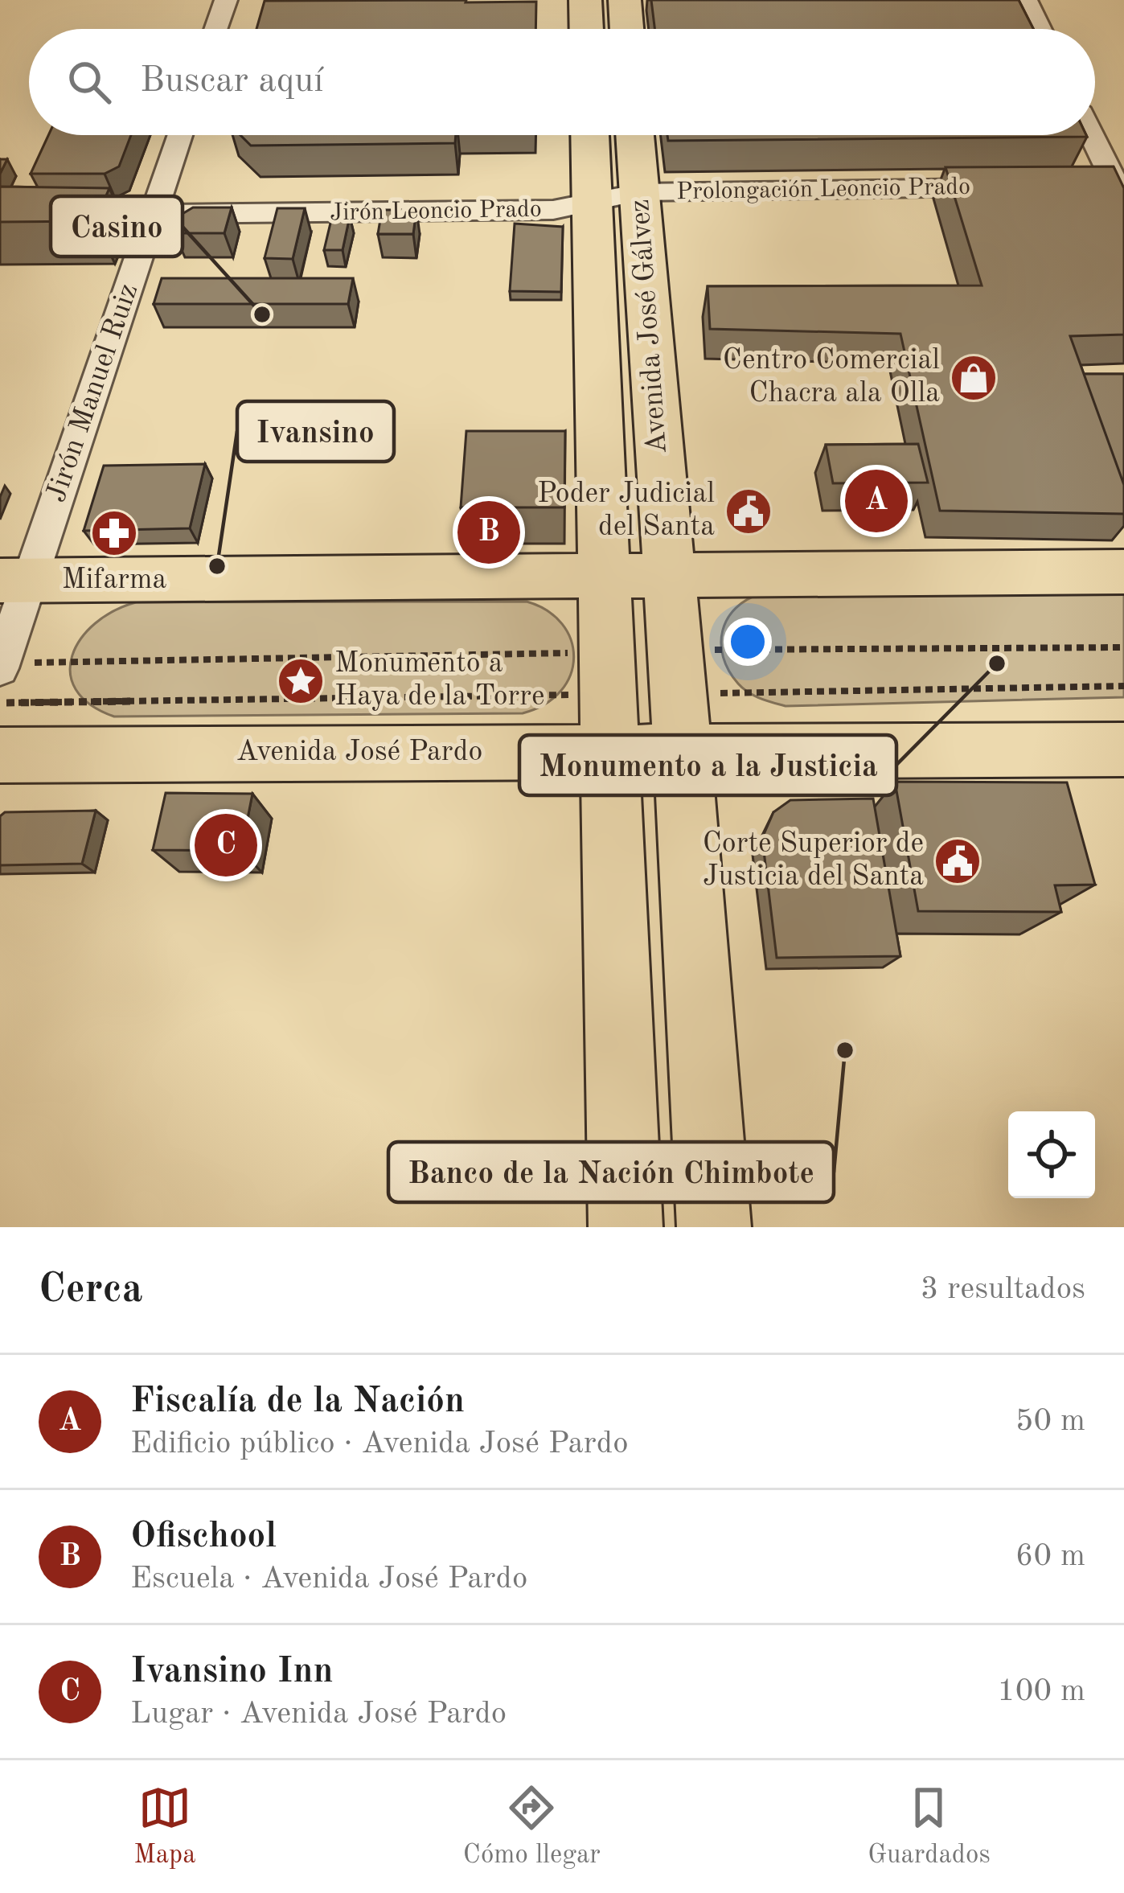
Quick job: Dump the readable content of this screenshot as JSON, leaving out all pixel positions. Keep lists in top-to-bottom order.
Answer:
{
  "streets": {
    "main road": ["Avenida José Gálvez", "Avenida José Pardo"],
    "street": ["Prolongación Leoncio Prado", "Jirón Leoncio Prado", "Jirón Manuel Ruiz"]
  },
  "crossings": [
    ["Prolongación Leoncio Prado", "Jirón Leoncio Prado"],
    ["Prolongación Leoncio Prado", "Avenida José Gálvez"],
    ["Jirón Leoncio Prado", "Avenida José Gálvez"],
    ["Jirón Leoncio Prado", "Jirón Manuel Ruiz"],
    ["Avenida José Gálvez", "Avenida José Pardo"]
  ],
  "places": {
    "other": [
      "Casino",
      "Ivansino",
      "Monumento a la Justicia",
      "Banco de la Nación Chimbote"
    ],
    "shop": ["Centro Comercial Chacra ala Olla"],
    "public building": ["Poder Judicial del Santa", "Corte Superior de Justicia del Santa"],
    "pharmacy": ["Mifarma"],
    "place": ["Monumento a Haya de la Torre"]
  },
  "page": {
    "search": "Buscar aquí",
    "pins": ["A", "B", "C"],
    "heading": ["Cerca", "3 resultados"],
    "list": [
      {
        "mark": "A",
        "name": "Fiscalía de la Nación",
        "note": "Edificio público · Avenida José Pardo",
        "value": "50 m"
      },
      {
        "mark": "B",
        "name": "Ofischool",
        "note": "Escuela · Avenida José Pardo",
        "value": "60 m"
      },
      {
        "mark": "C",
        "name": "Ivansino Inn",
        "note": "Lugar · Avenida José Pardo",
        "value": "100 m"
      }
    ],
    "nav": ["Mapa", "Cómo llegar", "Guardados"]
  }
}
